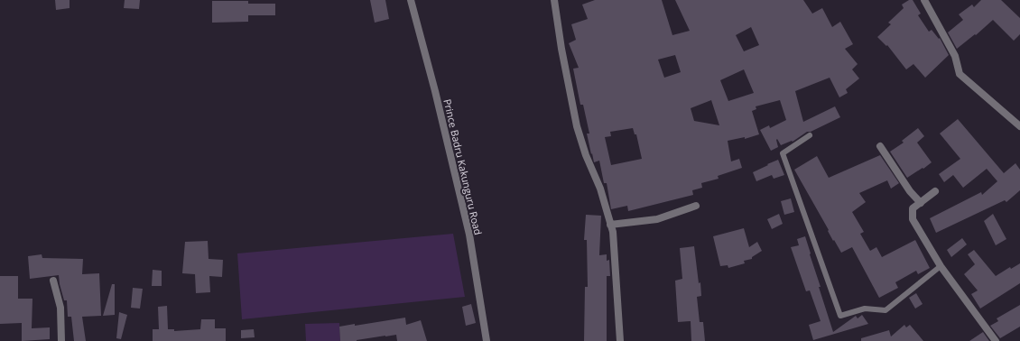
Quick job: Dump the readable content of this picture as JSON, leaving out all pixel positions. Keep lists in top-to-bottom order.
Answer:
{
  "streets": {
    "street": ["Prince Badru Kakunguru Road"]
  }
}
